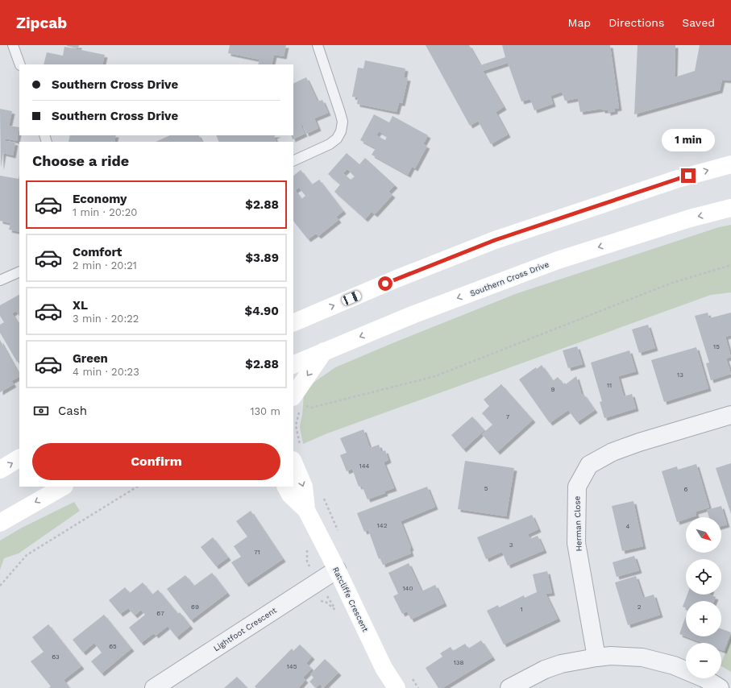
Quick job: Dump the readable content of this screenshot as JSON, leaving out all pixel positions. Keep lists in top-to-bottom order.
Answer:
{
  "streets": {
    "main road": ["Southern Cross Drive", "Ratcliffe Crescent"],
    "street": ["Herman Close", "Lightfoot Crescent"]
  },
  "crossings": [
    ["Ratcliffe Crescent", "Lightfoot Crescent"]
  ],
  "house_numbers": [
    "15",
    "13",
    "11",
    "9",
    "7",
    "144",
    "5",
    "6",
    "142",
    "4",
    "3",
    "71",
    "140",
    "69",
    "2",
    "1",
    "67",
    "65",
    "63",
    "138",
    "145"
  ],
  "north": "bottom right",
  "page": {
    "header": "Zipcab",
    "nav": ["Map", "Directions", "Saved"],
    "banner": ["Southern Cross Drive", "Southern Cross Drive"],
    "bubble": "1 min",
    "heading": "Choose a ride",
    "list": [
      {
        "name": "Economy",
        "note": "1 min · 20:20",
        "value": "$2.88"
      },
      {
        "name": "Comfort",
        "note": "2 min · 20:21",
        "value": "$3.89"
      },
      {
        "name": "XL",
        "note": "3 min · 20:22",
        "value": "$4.90"
      },
      {
        "name": "Green",
        "note": "4 min · 20:23",
        "value": "$2.88"
      }
    ],
    "pay": ["Cash", "130 m"],
    "buttons": "Confirm",
    "map_buttons": ["+", "−"]
  }
}
